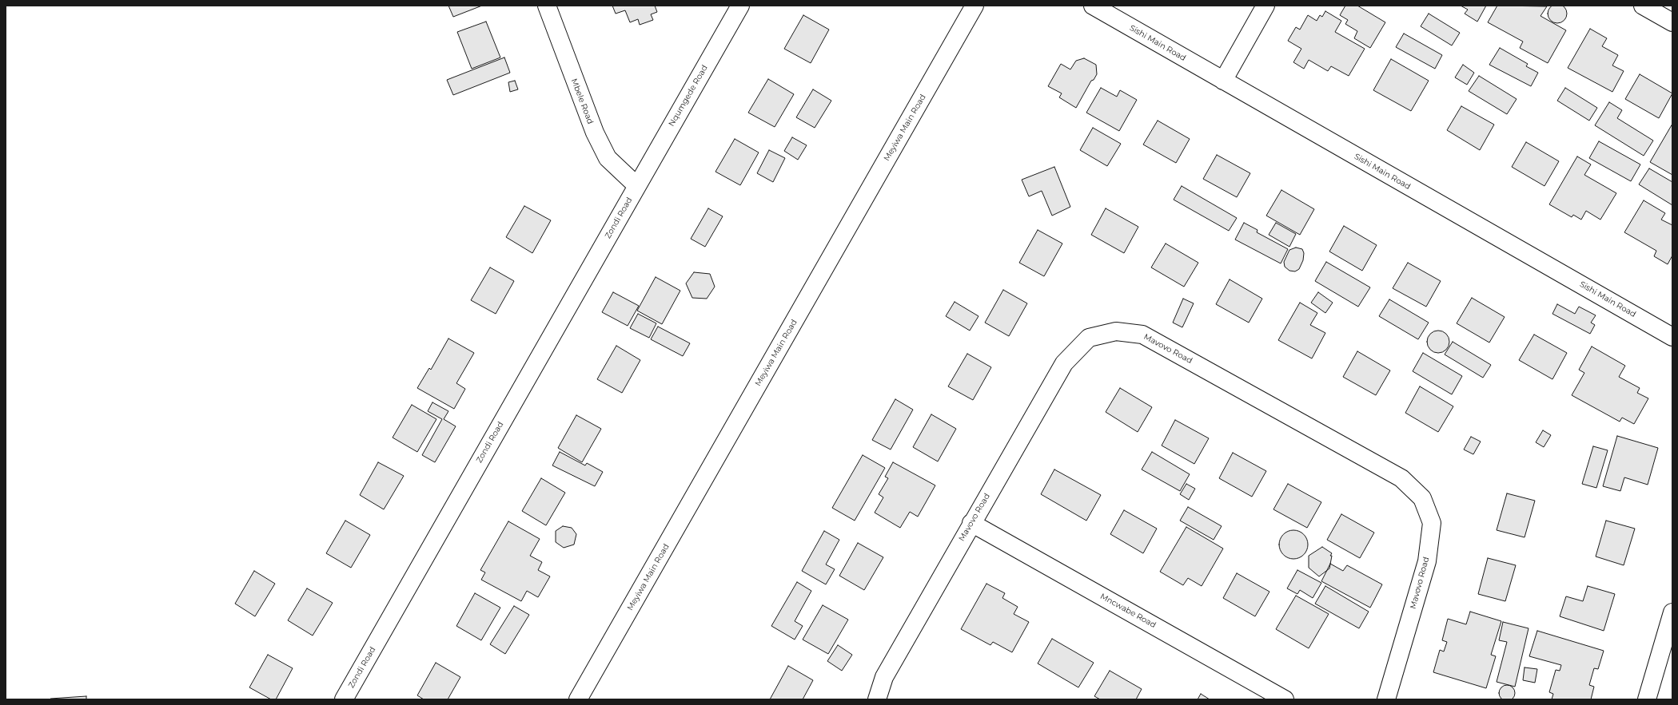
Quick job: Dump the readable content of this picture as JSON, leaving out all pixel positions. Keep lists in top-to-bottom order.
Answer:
{
  "streets": {
    "street": [
      "Sishi Main Road",
      "Nqumgede Road",
      "Mbele Road",
      "Meyiwa Main Road",
      "Zondi Road",
      "Mavovo Road",
      "Mncwabe Road"
    ]
  },
  "crossings": [
    ["Nqumgede Road", "Mbele Road"],
    ["Nqumgede Road", "Zondi Road"],
    ["Mbele Road", "Zondi Road"],
    ["Mavovo Road", "Mncwabe Road"]
  ]
}
